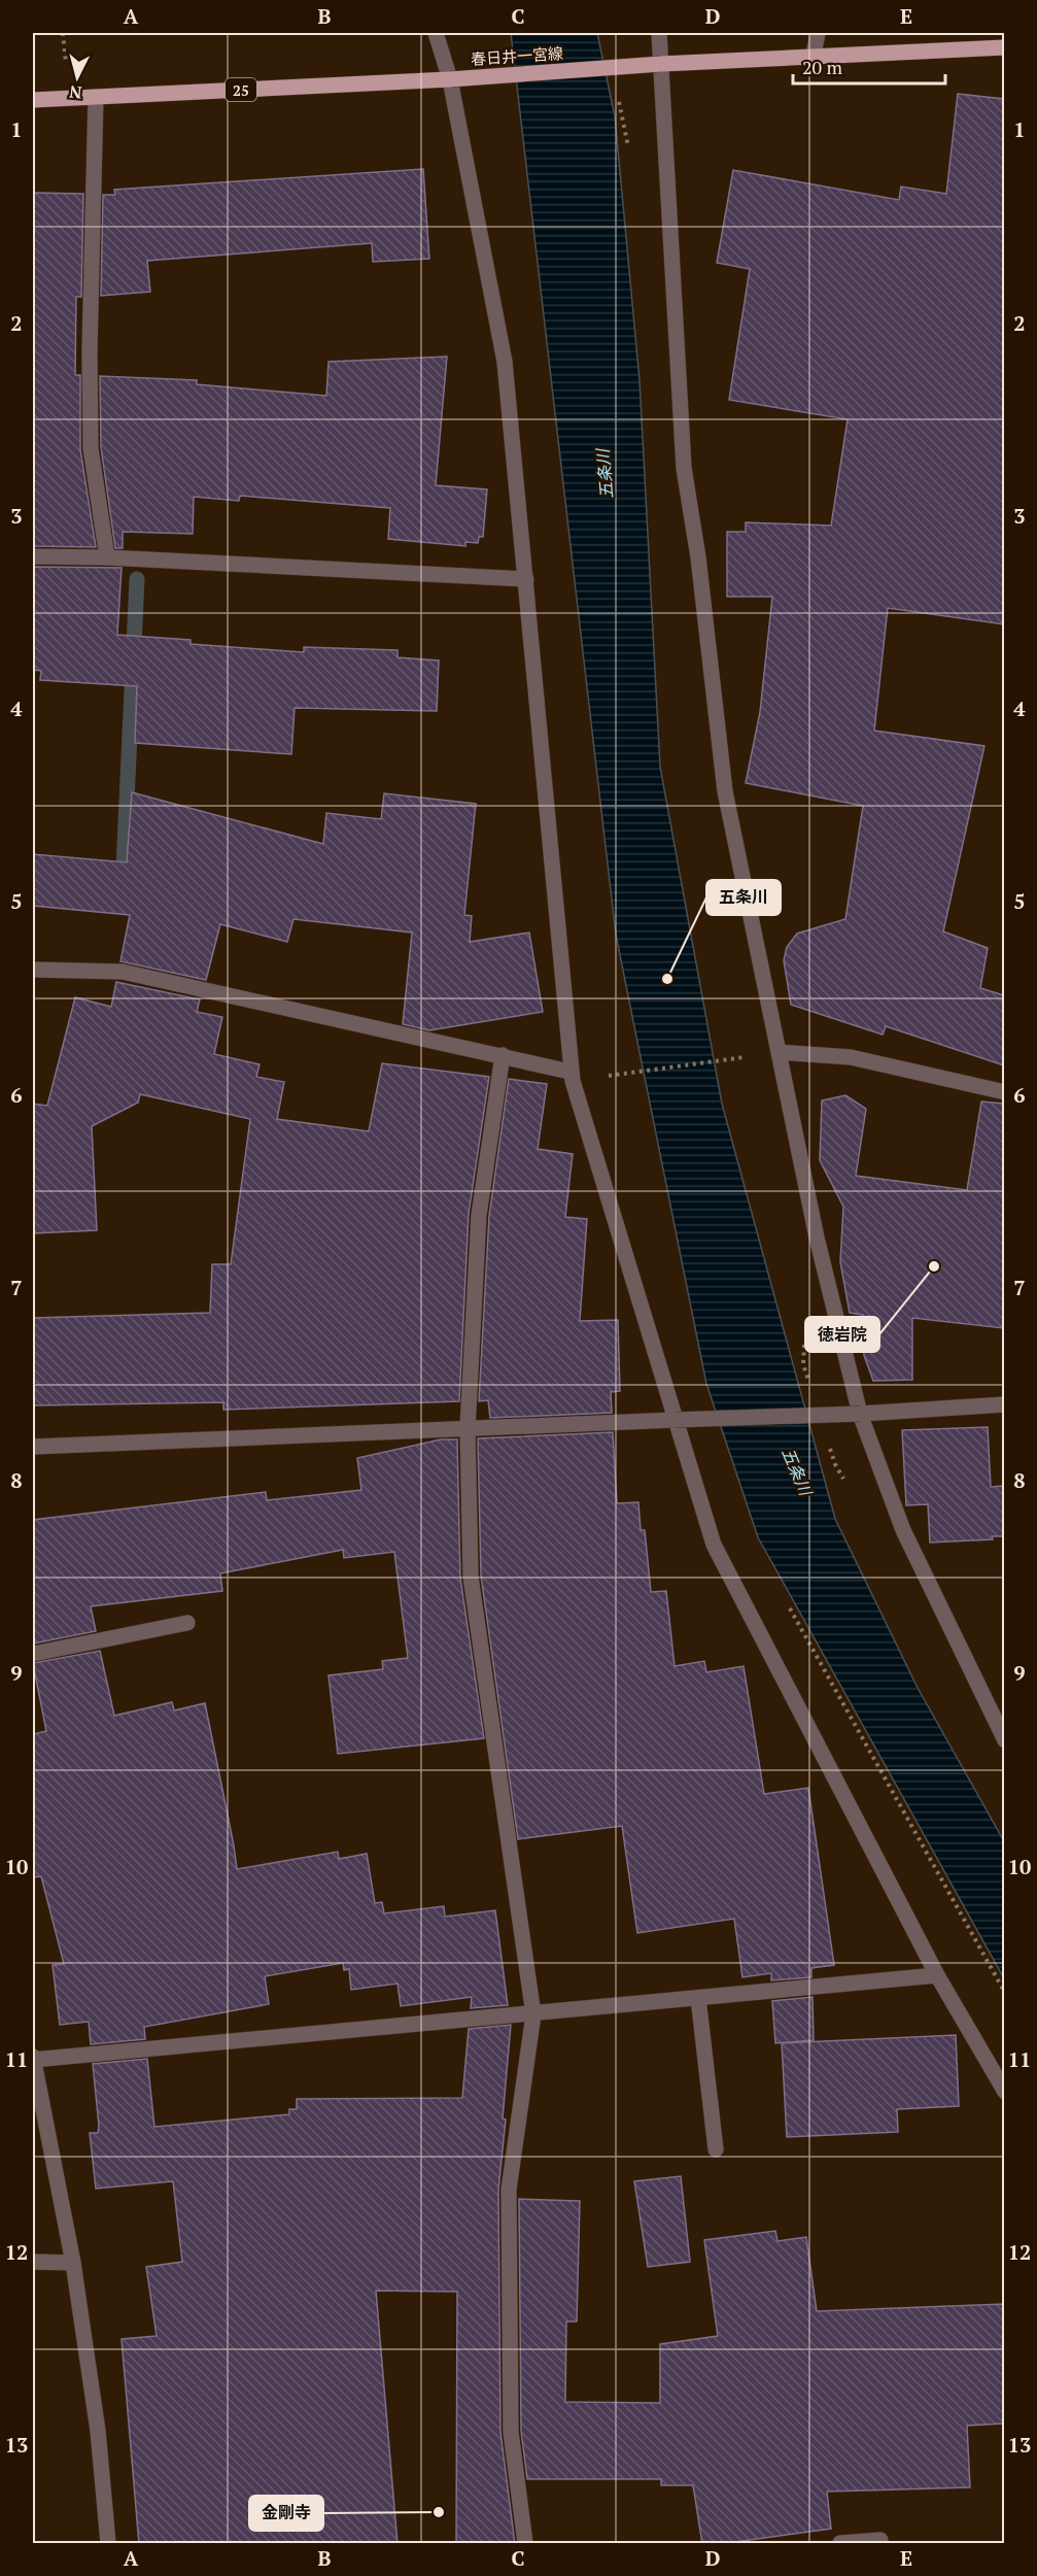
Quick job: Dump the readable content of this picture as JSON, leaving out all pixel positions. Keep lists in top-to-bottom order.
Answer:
{
  "streets": {
    "main road": ["春日井一宮線", "25"]
  },
  "water": ["五条川"],
  "places": ["五条川", "徳岩院", "金剛寺"],
  "scale_bar": "20 m",
  "north": "bottom",
  "grid": {
    "columns": [
      "A",
      "B",
      "C",
      "D",
      "E"
    ],
    "rows": [
      "1",
      "2",
      "3",
      "4",
      "5",
      "6",
      "7",
      "8",
      "9",
      "10",
      "11",
      "12",
      "13"
    ]
  }
}
